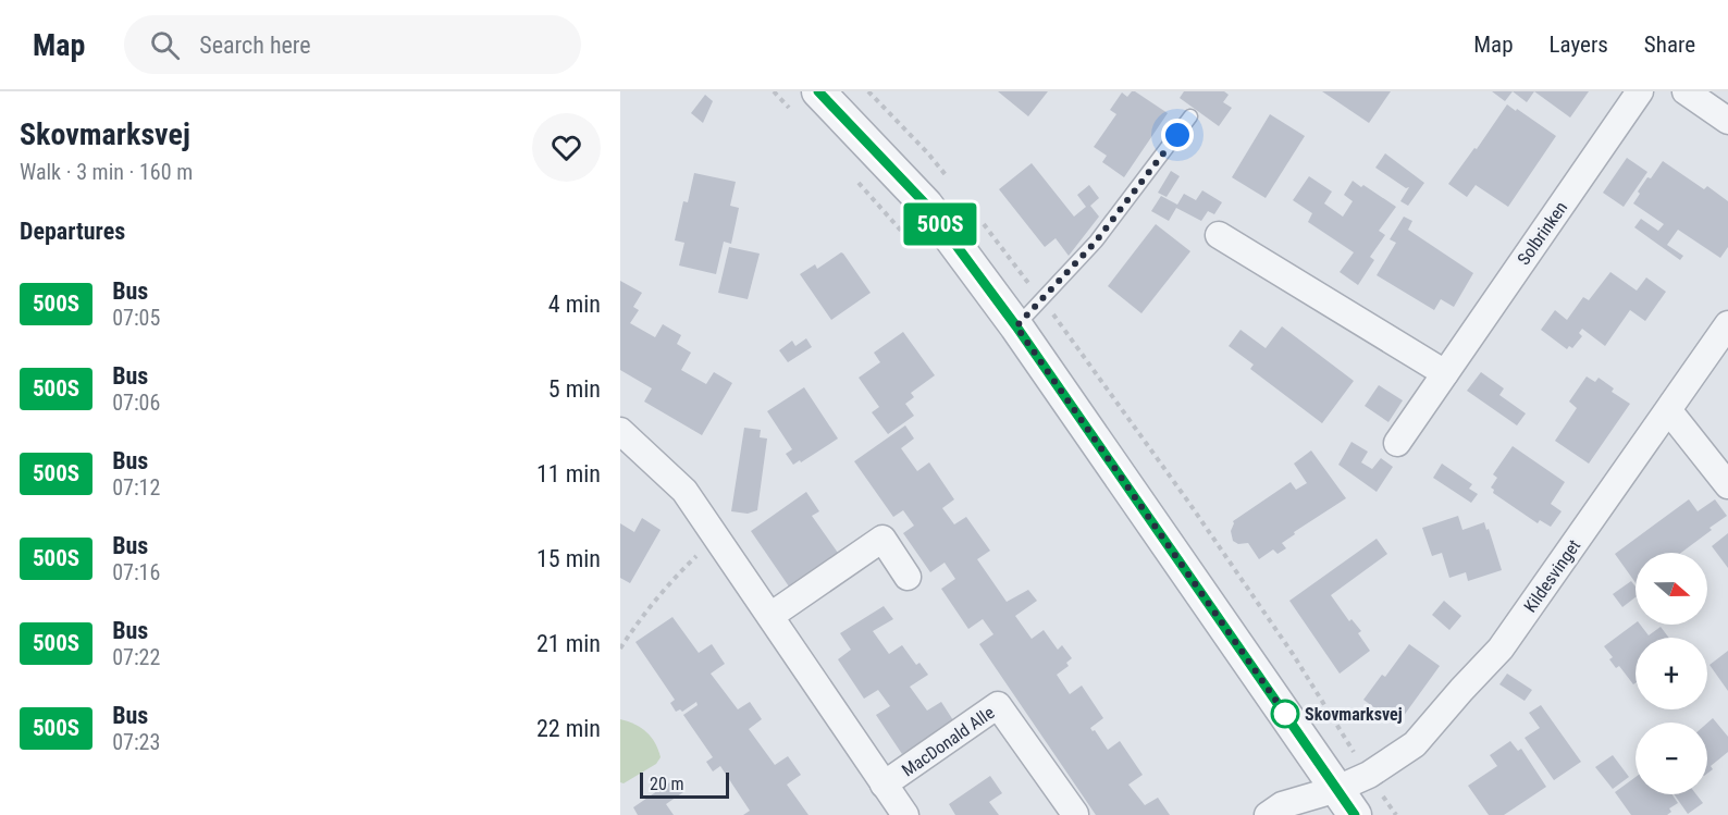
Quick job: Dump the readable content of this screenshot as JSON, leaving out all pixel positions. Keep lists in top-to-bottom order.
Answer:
{
  "streets": {
    "street": ["Solbrinken", "Kildesvinget", "MacDonald Alle"]
  },
  "places": ["Skovmarksvej"],
  "lines": ["bus line 500S"],
  "scale_bar": "20 m",
  "north": "right",
  "page": {
    "header": "Map",
    "search": "Search here",
    "nav": ["Map", "Layers", "Share"],
    "heading": [
      ["Skovmarksvej", "Walk · 3 min · 160 m"],
      "Departures"
    ],
    "on_map": "500S",
    "list": [
      {
        "mark": "500S",
        "name": "Bus",
        "note": "07:05",
        "value": "4 min"
      },
      {
        "mark": "500S",
        "name": "Bus",
        "note": "07:06",
        "value": "5 min"
      },
      {
        "mark": "500S",
        "name": "Bus",
        "note": "07:12",
        "value": "11 min"
      },
      {
        "mark": "500S",
        "name": "Bus",
        "note": "07:16",
        "value": "15 min"
      },
      {
        "mark": "500S",
        "name": "Bus",
        "note": "07:22",
        "value": "21 min"
      },
      {
        "mark": "500S",
        "name": "Bus",
        "note": "07:23",
        "value": "22 min"
      }
    ],
    "map_buttons": ["+", "−"],
    "scale": "20 m"
  }
}
